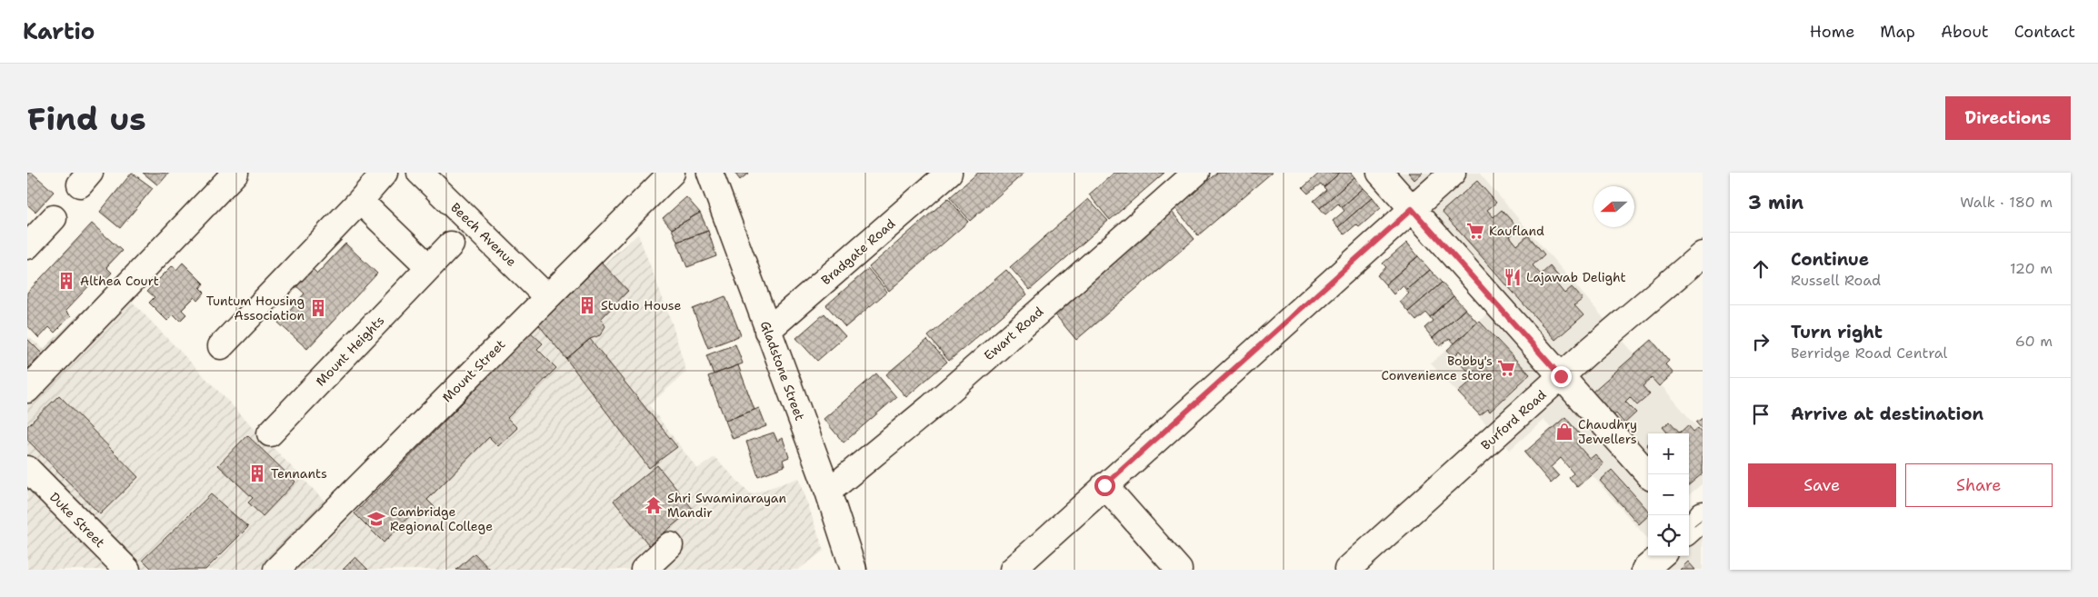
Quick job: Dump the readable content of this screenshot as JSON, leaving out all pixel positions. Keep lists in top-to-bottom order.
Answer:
{
  "streets": {
    "street": [
      "Beech Avenue",
      "Bradgate Road",
      "Ewart Road",
      "Mount Heights",
      "Mount Street",
      "Gladstone Street",
      "Burford Road",
      "Duke Street"
    ]
  },
  "crossings": [
    ["Beech Avenue", "Mount Street"],
    ["Bradgate Road", "Gladstone Street"],
    ["Ewart Road", "Gladstone Street"]
  ],
  "places": {
    "supermarket": ["Kaufland", "Bobby's Convenience store"],
    "restaurant": ["Lajawab Delight"],
    "building": [
      "Althea Court",
      "Studio House",
      "Tuntum Housing Association",
      "Tennants"
    ],
    "shop": ["Chaudhry Jewellers"],
    "temple": ["Shri Swaminarayan Mandir"],
    "school or university": ["Cambridge Regional College"]
  },
  "north": "left",
  "page": {
    "header": "Kartio",
    "nav": [
      "Home",
      "Map",
      "About",
      "Contact"
    ],
    "buttons": [
      "Directions",
      ["Save", "Share"]
    ],
    "title": "Find us",
    "heading": ["3 min", "Walk · 180 m"],
    "list": [
      ["Continue", "Russell Road", "120 m"],
      ["Turn right", "Berridge Road Central", "60 m"],
      "Arrive at destination"
    ],
    "map_buttons": ["+", "−"]
  }
}
